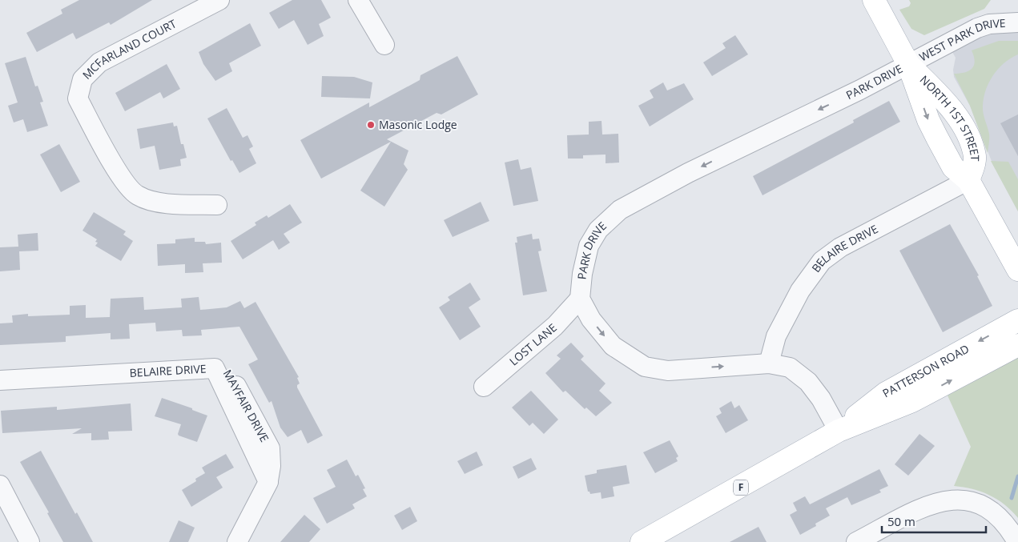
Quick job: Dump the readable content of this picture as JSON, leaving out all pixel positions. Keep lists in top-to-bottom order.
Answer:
{
  "streets": {
    "main road": ["NORTH 1ST STREET", "PATTERSON ROAD", "F"],
    "street": [
      "WEST PARK DRIVE",
      "MCFARLAND COURT",
      "PARK DRIVE",
      "BELAIRE DRIVE",
      "LOST LANE",
      "MAYFAIR DRIVE"
    ]
  },
  "crossings": [
    ["WEST PARK DRIVE", "PARK DRIVE"],
    ["WEST PARK DRIVE", "NORTH 1ST STREET"],
    ["PARK DRIVE", "NORTH 1ST STREET"],
    ["PARK DRIVE", "LOST LANE"],
    ["NORTH 1ST STREET", "BELAIRE DRIVE"],
    ["BELAIRE DRIVE", "MAYFAIR DRIVE"]
  ],
  "one_way": ["PARK DRIVE"],
  "places": ["Masonic Lodge"],
  "scale_bar": "50 m"
}
